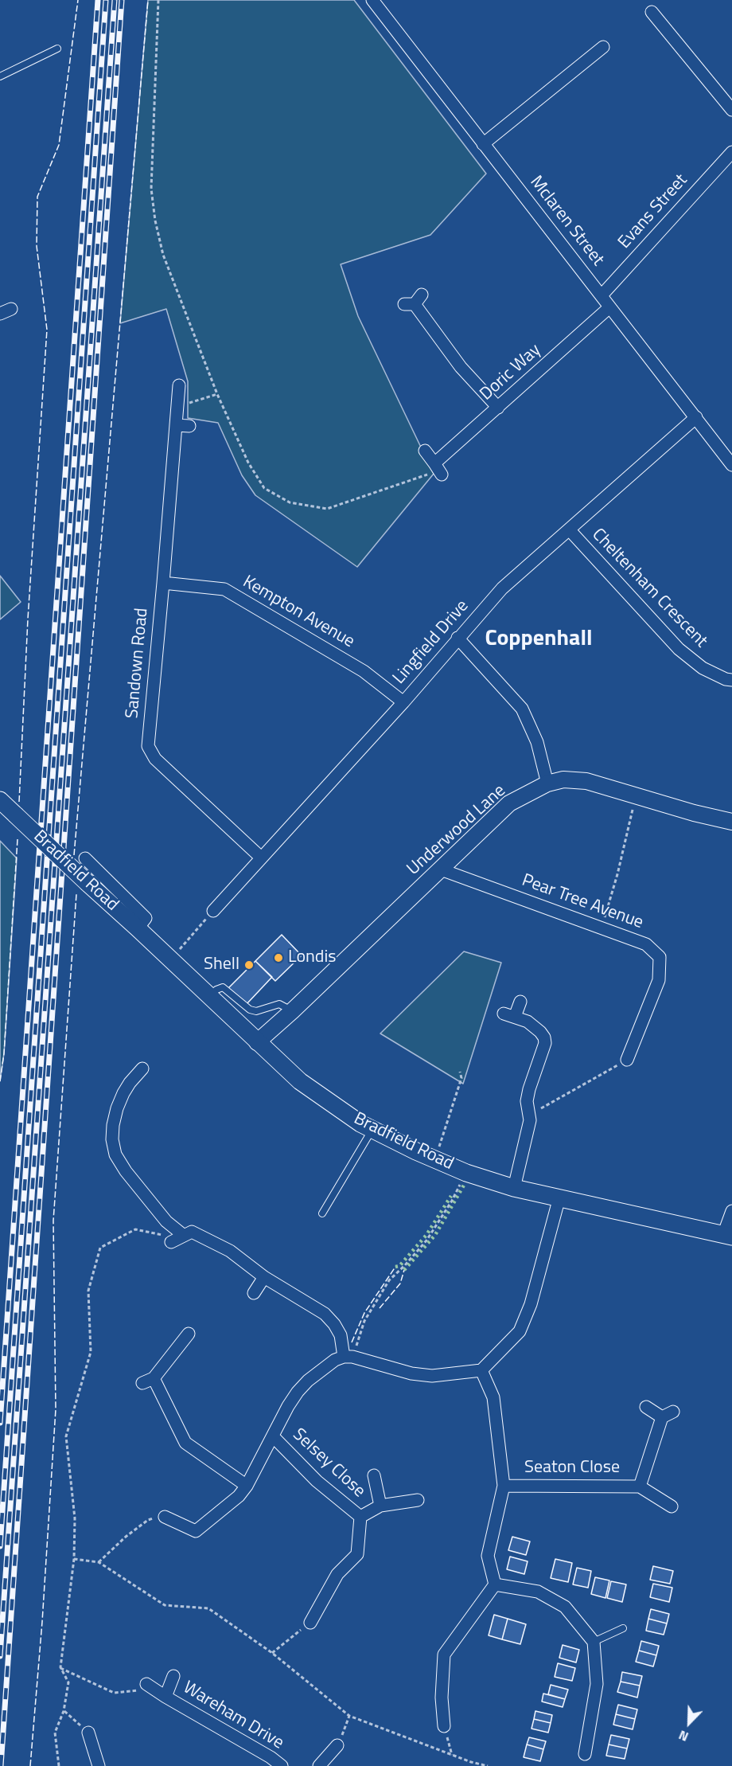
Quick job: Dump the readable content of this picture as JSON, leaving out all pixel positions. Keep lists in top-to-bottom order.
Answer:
{
  "streets": {
    "main road": ["Bradfield Road"],
    "street": [
      "Evans Street",
      "Mclaren Street",
      "Doric Way",
      "Cheltenham Crescent",
      "Kempton Avenue",
      "Lingfield Drive",
      "Sandown Road",
      "Underwood Lane",
      "Pear Tree Avenue",
      "Selsey Close",
      "Seaton Close",
      "Wareham Drive"
    ]
  },
  "crossings": [
    ["Evans Street", "Mclaren Street"],
    ["Mclaren Street", "Doric Way"],
    ["Mclaren Street", "Lingfield Drive"],
    ["Cheltenham Crescent", "Lingfield Drive"],
    ["Kempton Avenue", "Lingfield Drive"],
    ["Kempton Avenue", "Sandown Road"],
    ["Lingfield Drive", "Sandown Road"],
    ["Underwood Lane", "Bradfield Road"],
    ["Underwood Lane", "Pear Tree Avenue"]
  ],
  "districts": ["Coppenhall"],
  "places": ["Londis", "Shell"],
  "north": "bottom left"
}
